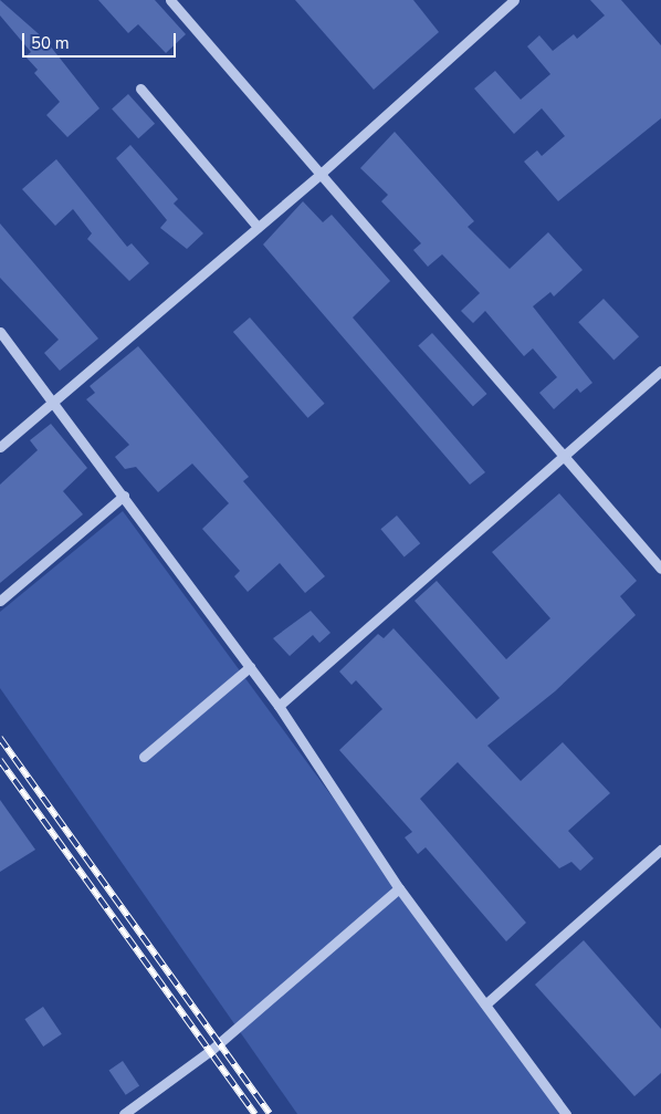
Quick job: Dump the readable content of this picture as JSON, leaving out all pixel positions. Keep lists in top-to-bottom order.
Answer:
{
  "scale_bar": "50 m"
}
